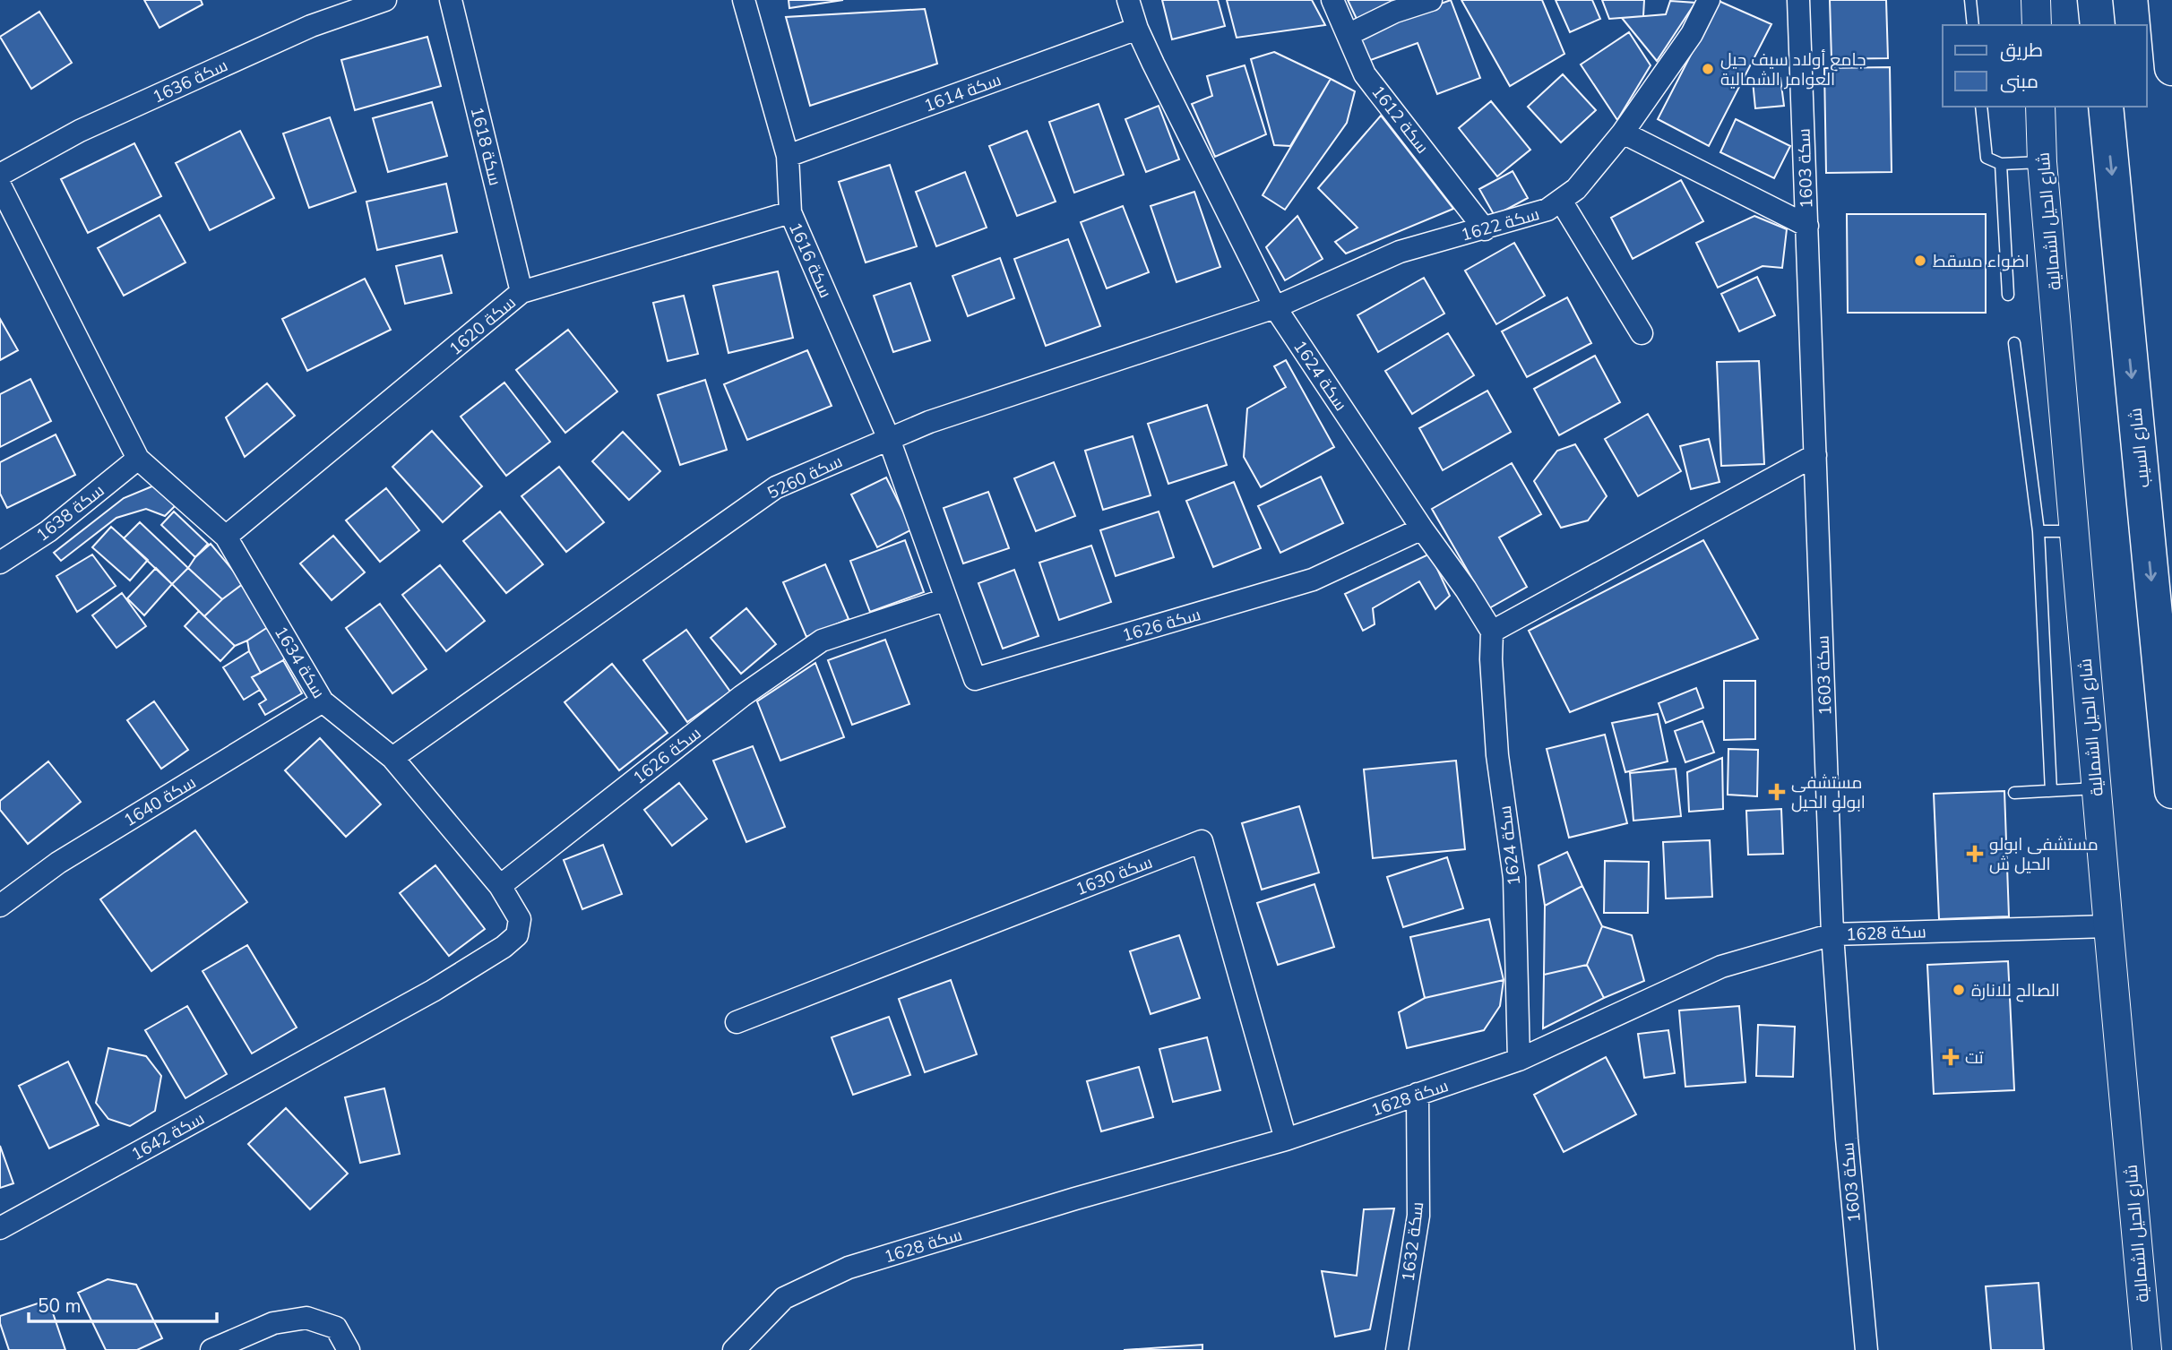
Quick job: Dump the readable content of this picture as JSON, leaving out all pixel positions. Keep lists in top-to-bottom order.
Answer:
{
  "streets": {
    "highway": ["شارع السيب"],
    "street": [
      "سكة 1636",
      "سكة 1614",
      "سكة 1612",
      "سكة 1618",
      "سكة 1603",
      "شارع الحيل الشمالية",
      "سكة 1622",
      "سكة 1616",
      "سكة 1620",
      "سكة 1624",
      "سكة 5260",
      "سكة 1638",
      "سكة 1626",
      "سكة 1634",
      "سكة 1640",
      "سكة 1630",
      "سكة 1628",
      "سكة 1642",
      "سكة 1632"
    ]
  },
  "crossings": [
    ["سكة 1614", "سكة 1616"],
    ["سكة 1612", "سكة 1622"],
    ["سكة 1618", "سكة 1620"],
    ["سكة 1603", "سكة 1628"],
    ["شارع الحيل الشمالية", "سكة 1628"],
    ["سكة 1622", "سكة 1624"],
    ["سكة 1622", "سكة 5260"],
    ["سكة 1616", "سكة 1620"],
    ["سكة 1616", "سكة 5260"],
    ["سكة 1616", "سكة 1626"],
    ["سكة 1620", "سكة 1634"],
    ["سكة 1624", "سكة 5260"],
    ["سكة 1624", "سكة 1626"],
    ["سكة 1624", "سكة 1628"],
    ["سكة 5260", "سكة 1626"],
    ["سكة 5260", "سكة 1634"],
    ["سكة 1638", "سكة 1634"],
    ["سكة 1626", "سكة 1634"],
    ["سكة 1634", "سكة 1640"],
    ["سكة 1634", "سكة 1642"],
    ["سكة 1630", "سكة 1628"],
    ["سكة 1628", "سكة 1632"]
  ],
  "one_way": ["شارع السيب"],
  "places": {
    "other": ["جامع أولاد سيف حيل العوامر الشمالية", "اضواء مسقط", "الصالح للانارة"],
    "health": ["مستشفى ابولو الحيل", "مستشفى ابولو الحيل ش", "تت"]
  },
  "legend": ["طريق", "مبنى"],
  "scale_bar": "50 m"
}
